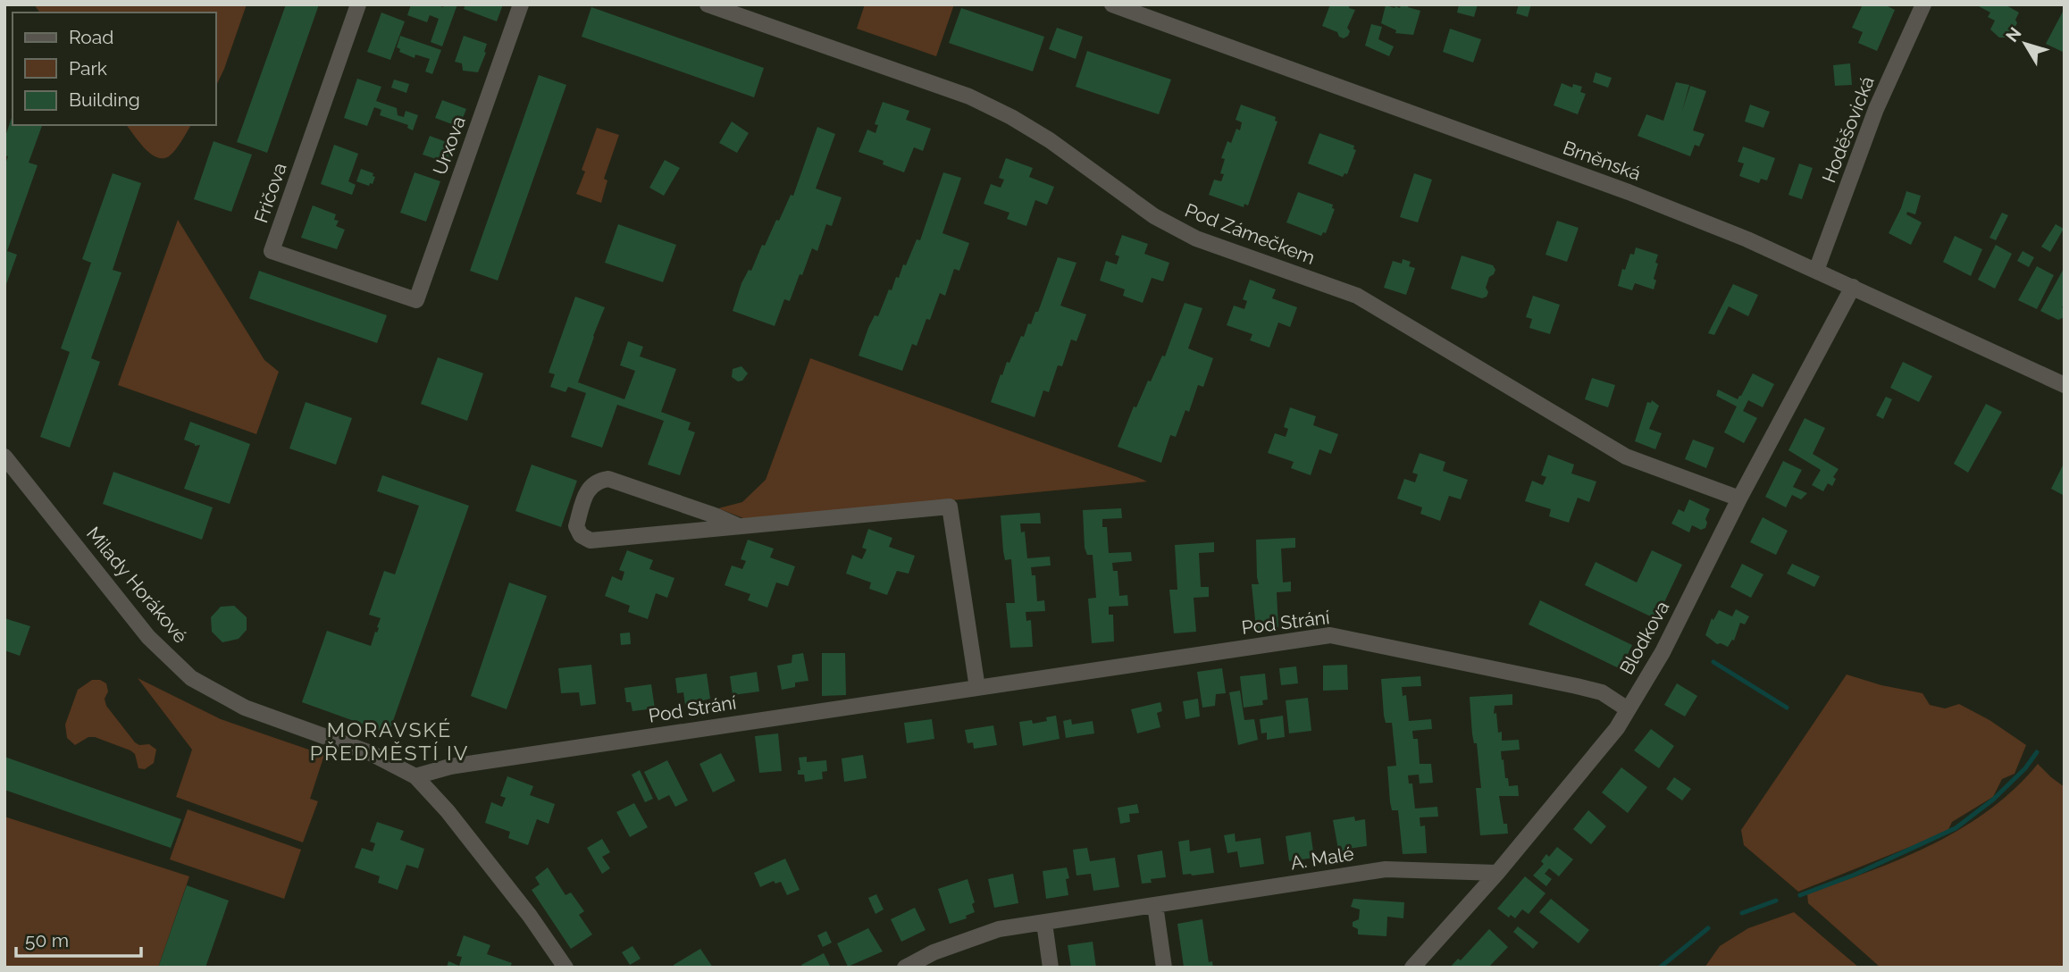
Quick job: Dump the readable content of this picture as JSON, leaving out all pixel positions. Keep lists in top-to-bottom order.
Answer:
{
  "streets": {
    "street": [
      "Hoděšovická",
      "Urxova",
      "Brněnská",
      "Fričova",
      "Pod Zámečkem",
      "Milady Horákové",
      "Pod Strání",
      "Blodkova",
      "A. Malé"
    ]
  },
  "crossings": [
    ["Hoděšovická", "Brněnská"],
    ["Urxova", "Fričova"],
    ["Brněnská", "Blodkova"],
    ["Pod Zámečkem", "Blodkova"],
    ["Milady Horákové", "Pod Strání"],
    ["Pod Strání", "Blodkova"],
    ["Blodkova", "A. Malé"]
  ],
  "districts": ["MORAVSKÉ PŘEDMĚSTÍ IV"],
  "legend": ["Road", "Park", "Building"],
  "scale_bar": "50 m",
  "north": "top left"
}
